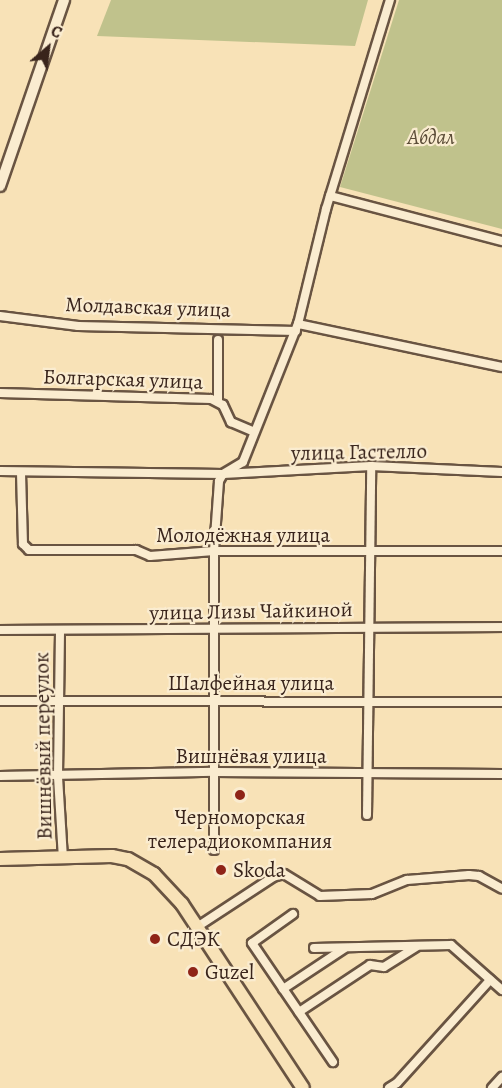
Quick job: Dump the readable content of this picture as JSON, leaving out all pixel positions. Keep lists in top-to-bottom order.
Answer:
{
  "streets": {
    "street": [
      "Молдавская улица",
      "Болгарская улица",
      "улица Гастелло",
      "Молодёжная улица",
      "улица Лизы Чайкиной",
      "Шалфейная улица",
      "Вишнёвый переулок",
      "Вишнёвая улица"
    ]
  },
  "crossings": [
    ["улица Гастелло", "Молодёжная улица"],
    ["улица Лизы Чайкиной", "Вишнёвый переулок"],
    ["Шалфейная улица", "Вишнёвый переулок"],
    ["Вишнёвый переулок", "Вишнёвая улица"]
  ],
  "parks": ["Абдал"],
  "places": [
    "Черноморская телерадиокомпания",
    "Skoda",
    "СДЭК",
    "Guzel"
  ],
  "north": "top right"
}
